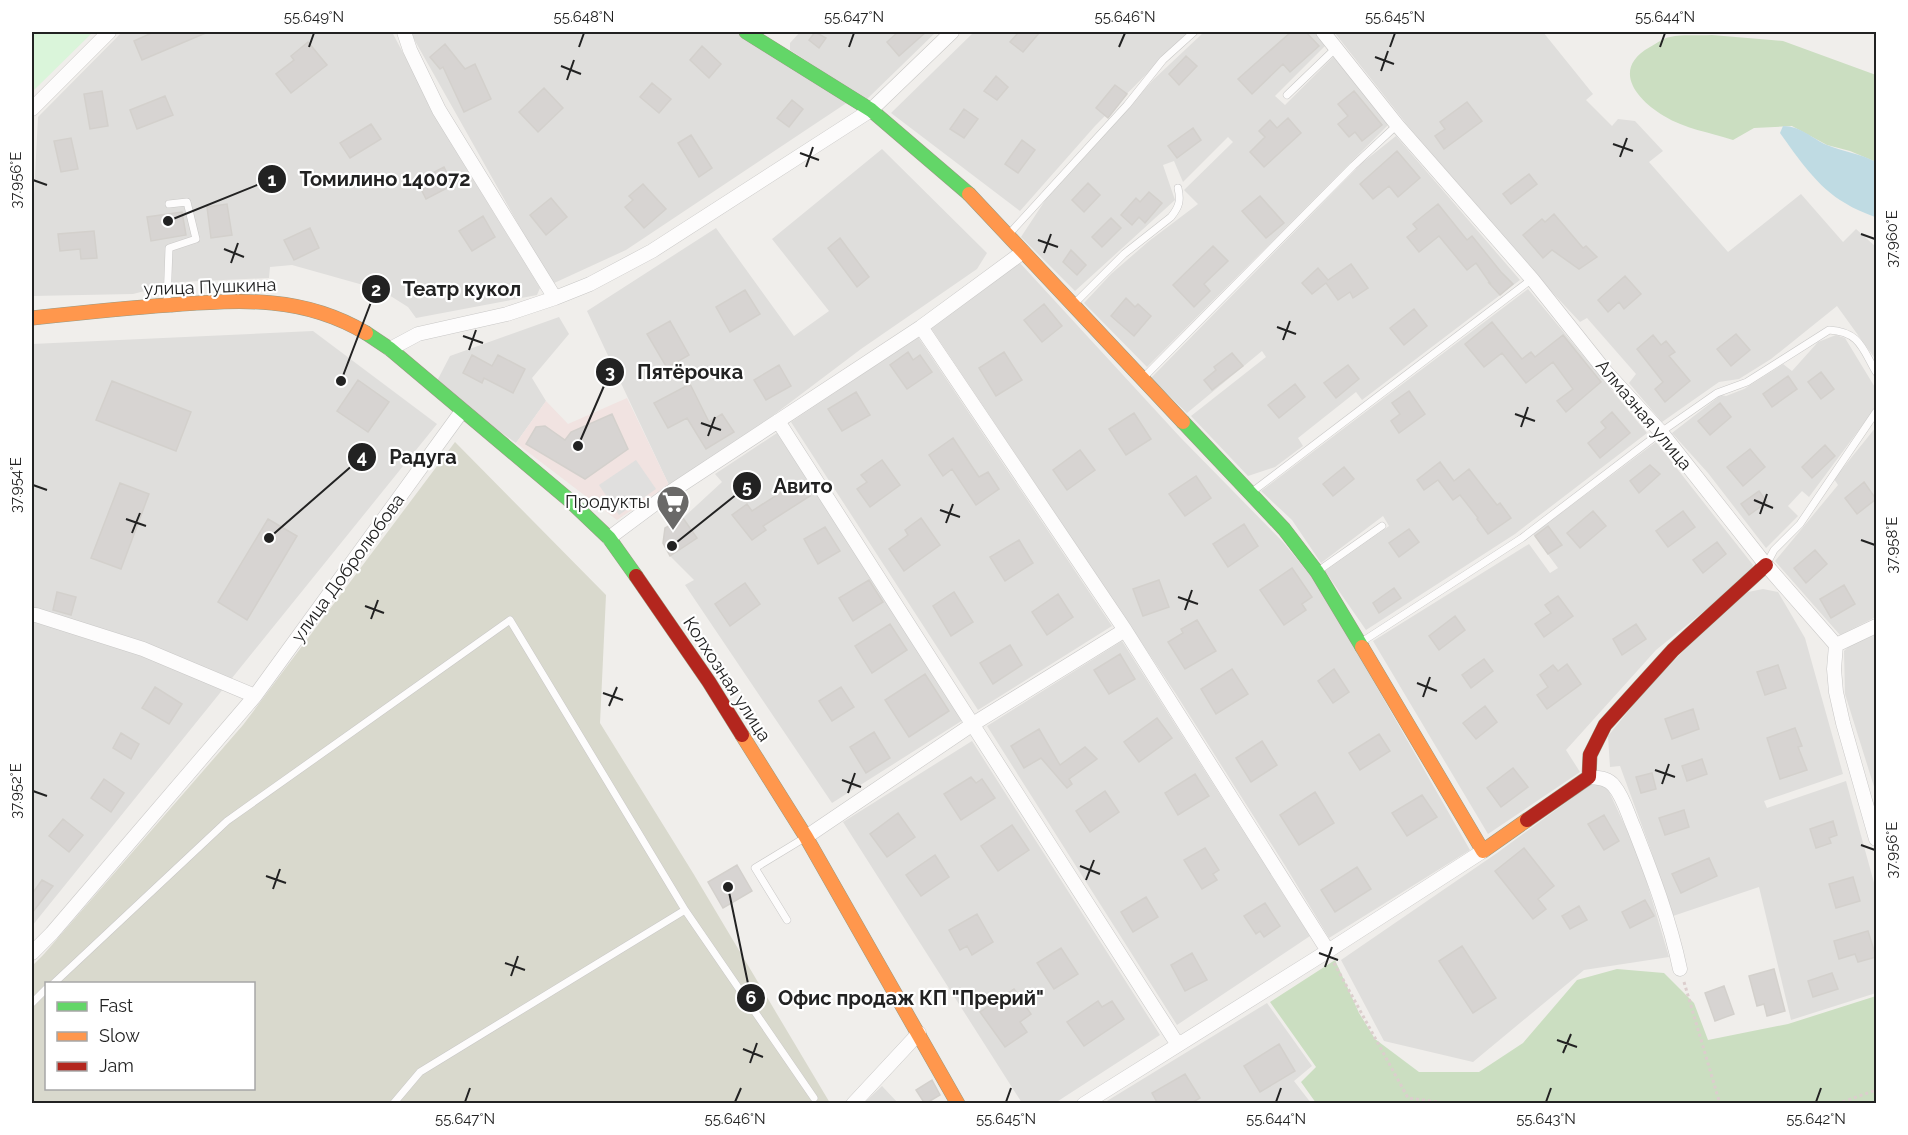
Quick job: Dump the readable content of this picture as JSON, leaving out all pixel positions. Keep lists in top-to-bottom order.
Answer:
{
  "streets": {
    "street": [
      "улица Пушкина",
      "Алмазная улица",
      "улица Добролюбова",
      "Колхозная улица"
    ]
  },
  "crossings": [
    ["улица Пушкина", "Колхозная улица"],
    ["улица Добролюбова", "Колхозная улица"]
  ],
  "places": {
    "other": [
      "Томилино 140072",
      "Театр кукол",
      "Пятёрочка",
      "Радуга",
      "Авито",
      "Офис продаж КП \"Прерий\""
    ],
    "supermarket": ["Продукты"]
  },
  "legend": ["Fast", "Slow", "Jam"],
  "coordinates": [
    "55.649°N",
    "55.648°N",
    "55.647°N",
    "55.646°N",
    "55.645°N",
    "55.644°N",
    "37.956°E",
    "37.960°E",
    "37.954°E",
    "37.958°E",
    "37.952°E",
    "55.643°N",
    "55.642°N"
  ]
}
